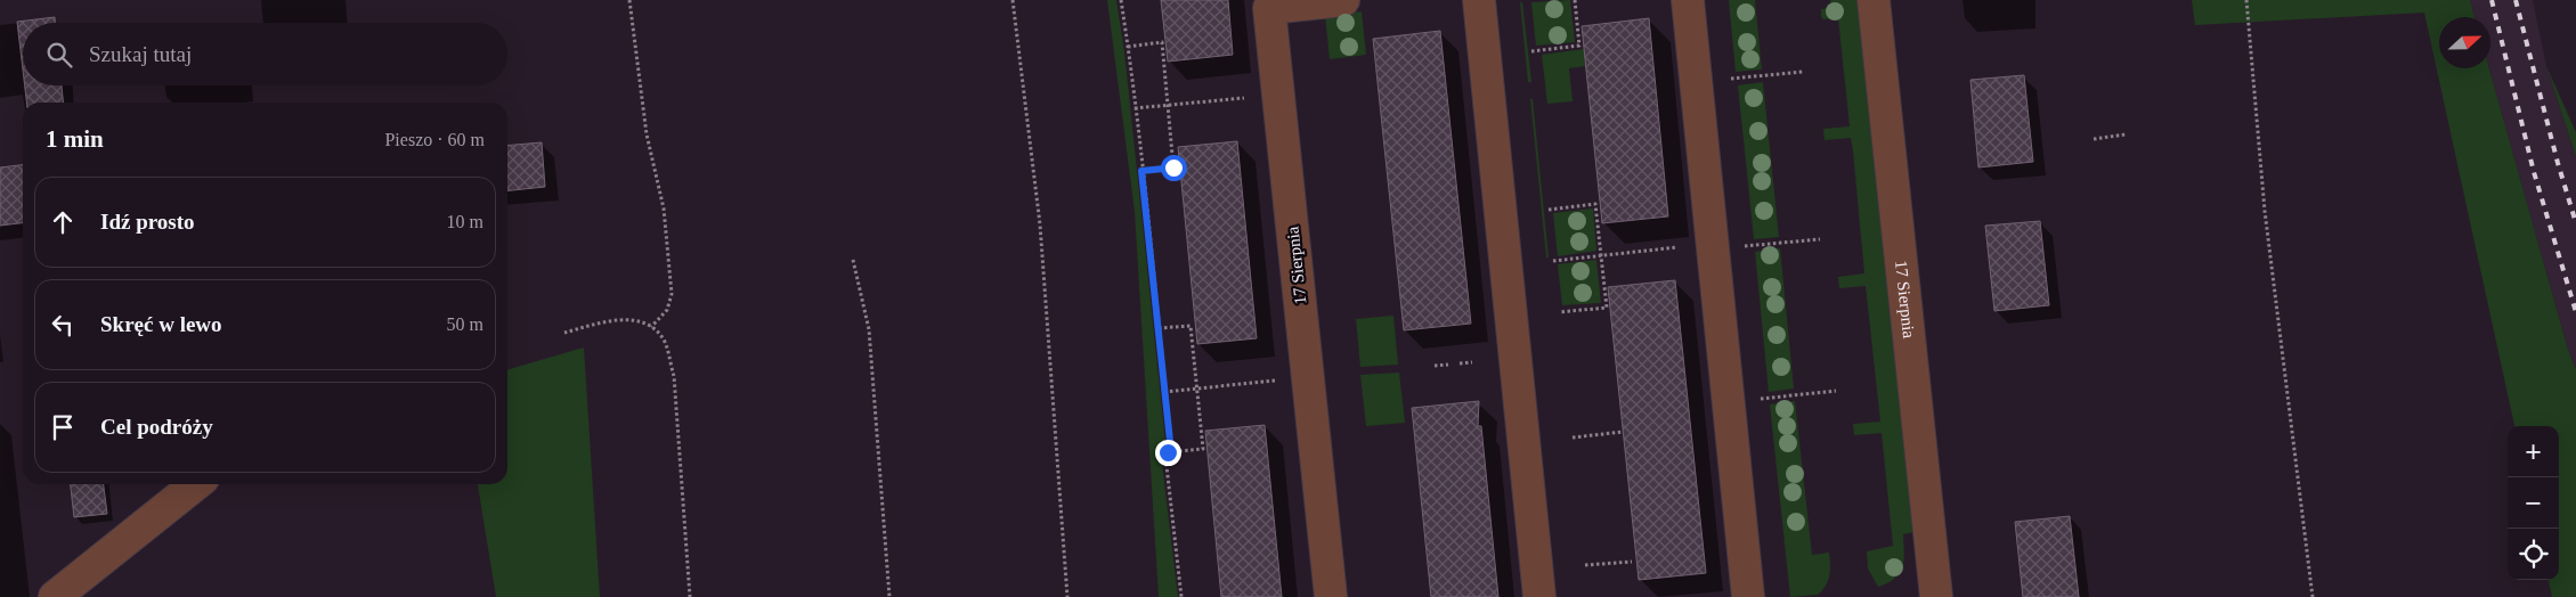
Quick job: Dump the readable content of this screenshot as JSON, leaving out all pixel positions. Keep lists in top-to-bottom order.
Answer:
{
  "streets": {
    "street": ["17 Sierpnia"]
  },
  "north": "right",
  "page": {
    "search": "Szukaj tutaj",
    "heading": ["1 min", "Pieszo · 60 m"],
    "list": [
      ["Idź prosto", "10 m"],
      ["Skręć w lewo", "50 m"],
      "Cel podróży"
    ],
    "map_buttons": ["+", "−"]
  }
}
